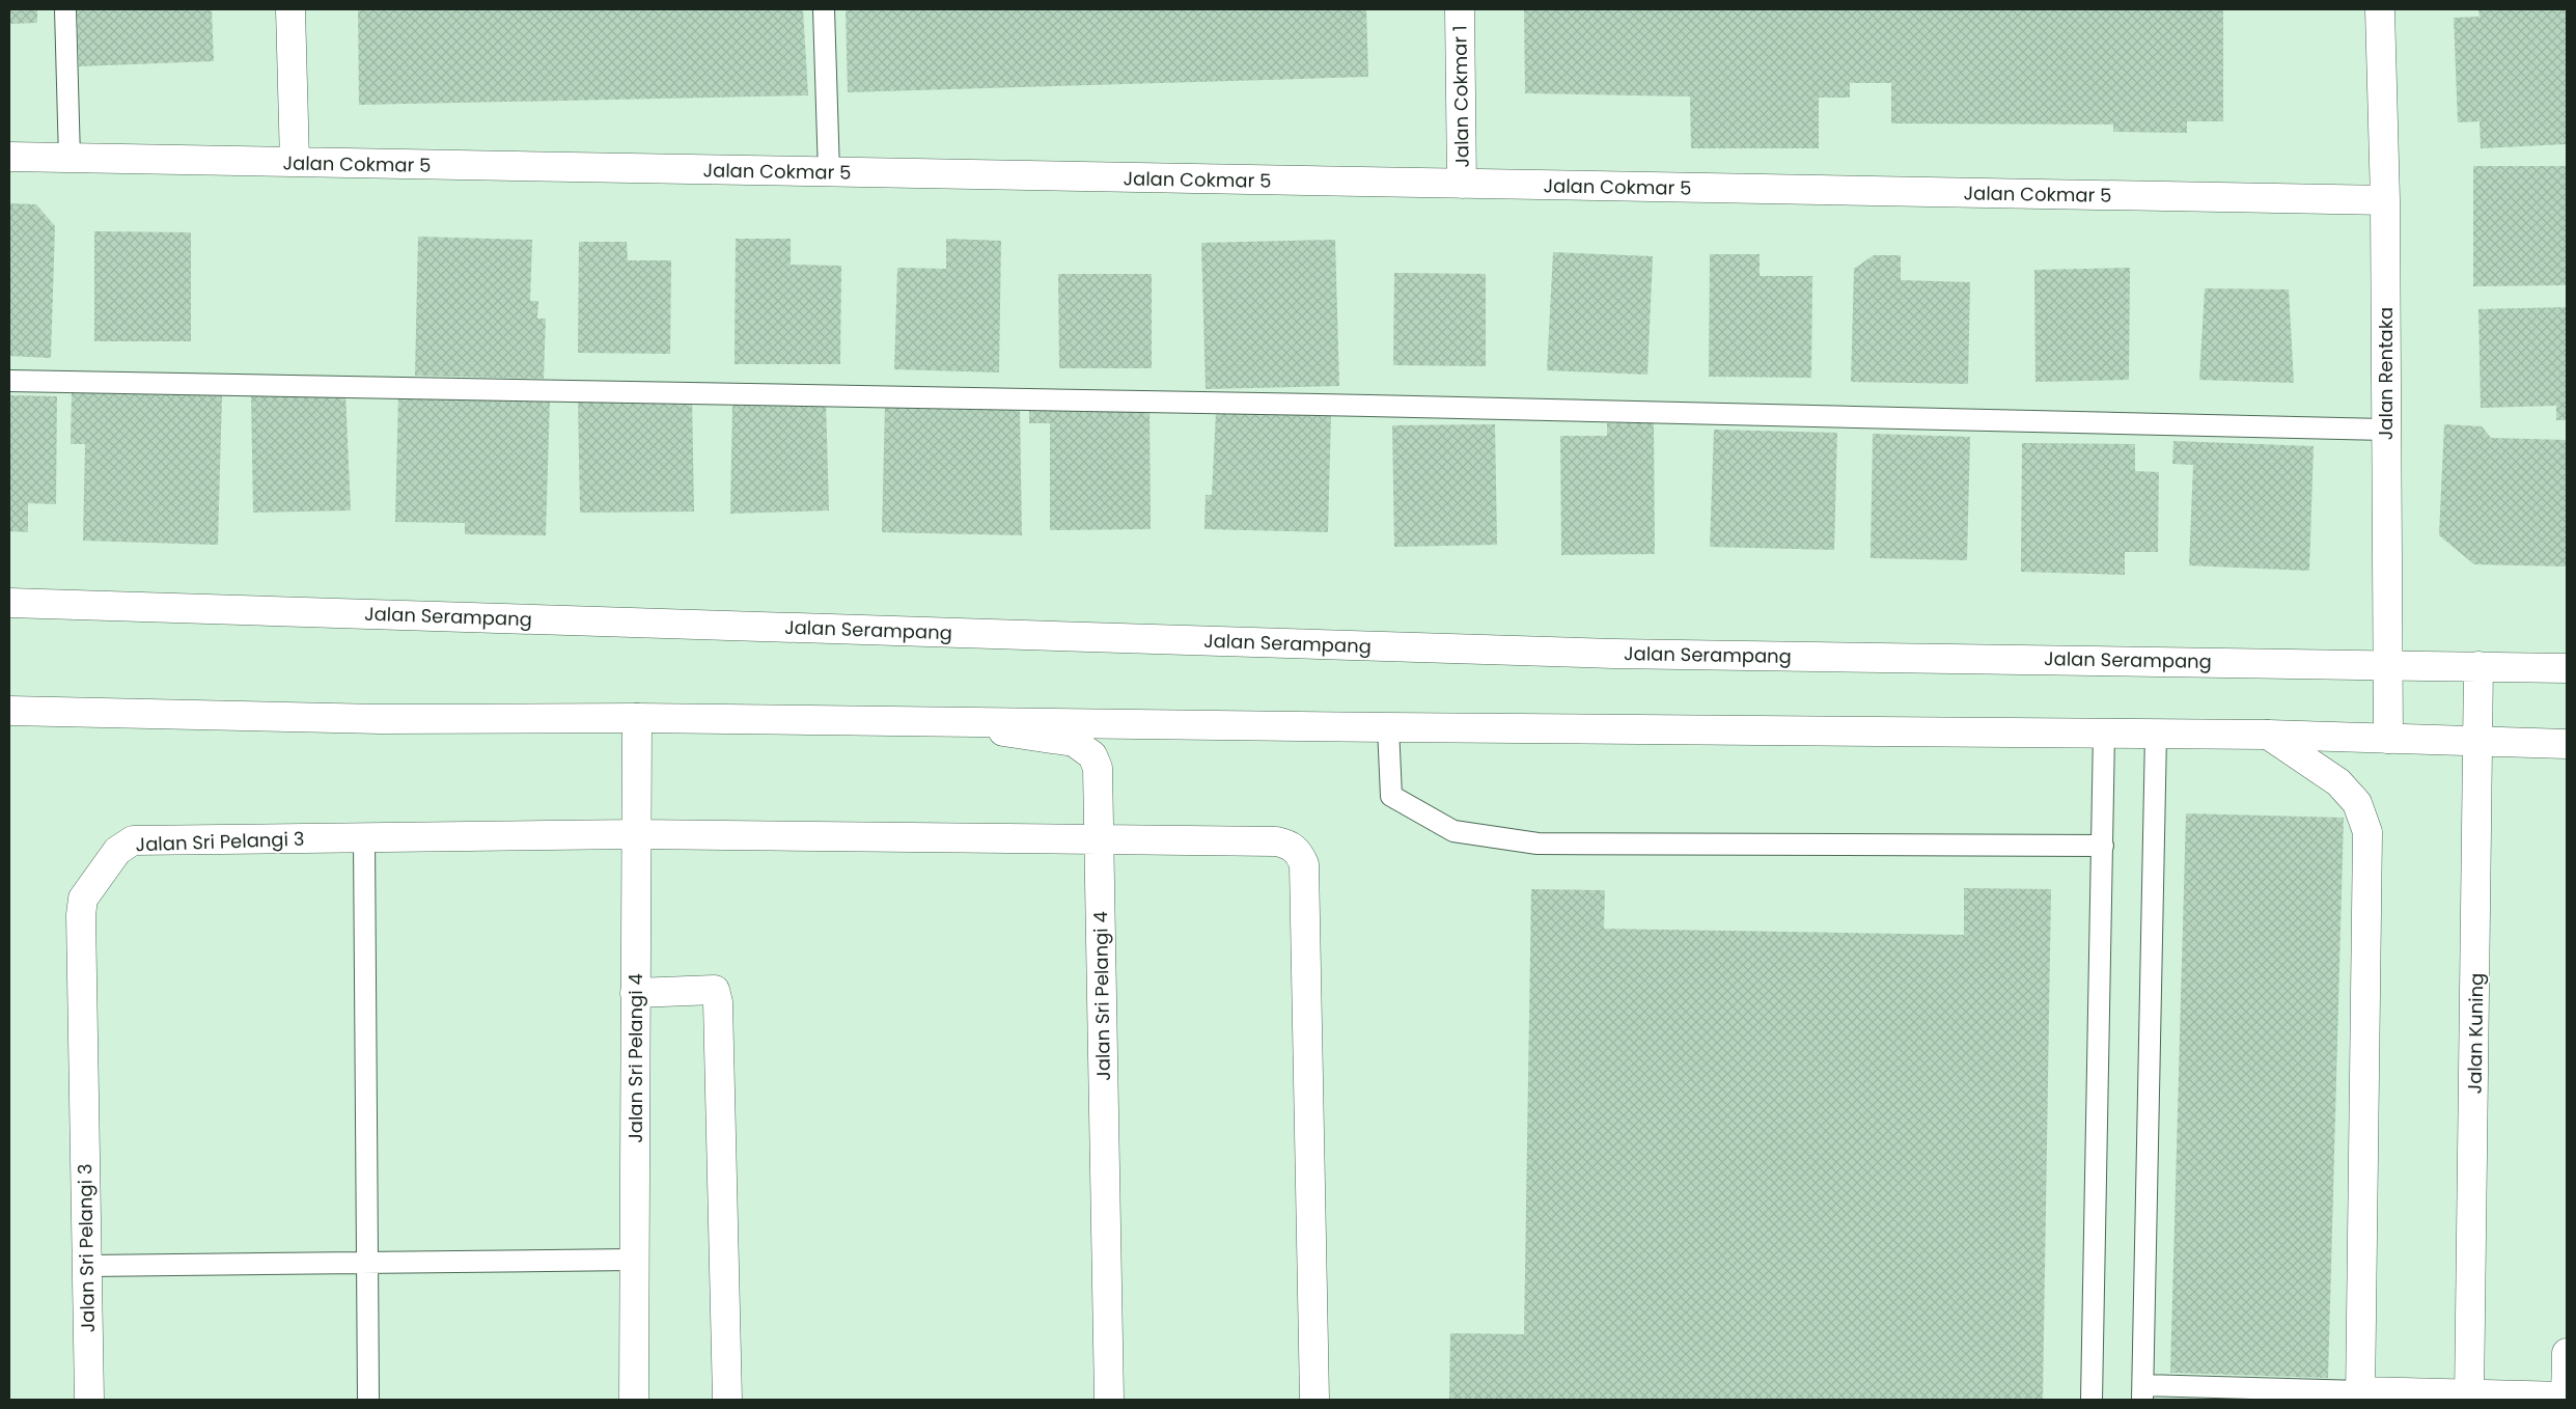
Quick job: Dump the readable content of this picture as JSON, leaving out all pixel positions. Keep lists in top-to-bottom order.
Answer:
{
  "streets": {
    "street": [
      "Jalan Cokmar 1",
      "Jalan Cokmar 5",
      "Jalan Rentaka",
      "Jalan Serampang",
      "Jalan Sri Pelangi 3",
      "Jalan Sri Pelangi 4",
      "Jalan Kuning"
    ]
  },
  "crossings": [
    ["Jalan Cokmar 1", "Jalan Cokmar 5"],
    ["Jalan Cokmar 5", "Jalan Rentaka"],
    ["Jalan Rentaka", "Jalan Serampang"],
    ["Jalan Serampang", "Jalan Kuning"],
    ["Jalan Sri Pelangi 3", "Jalan Sri Pelangi 4"]
  ]
}
